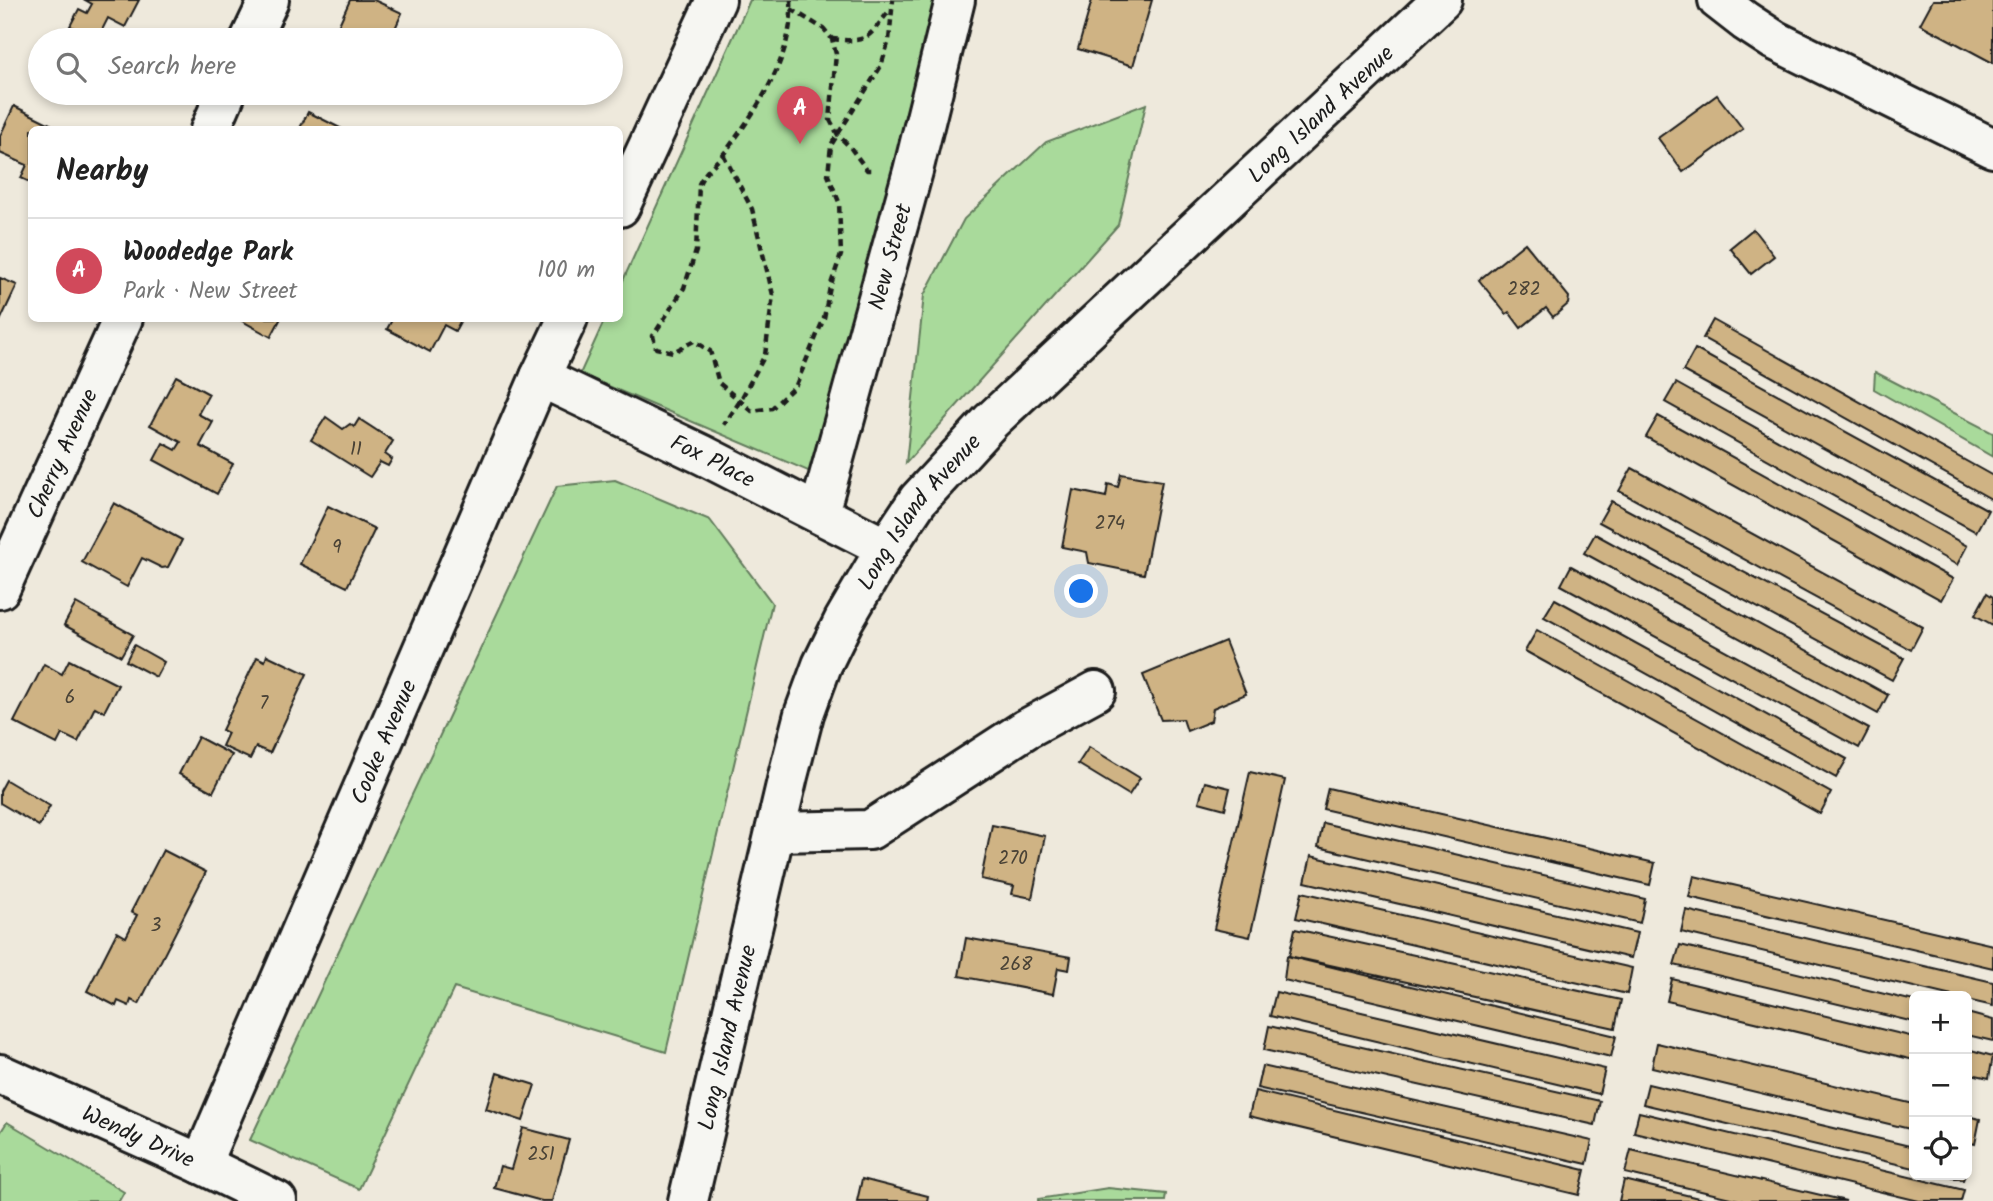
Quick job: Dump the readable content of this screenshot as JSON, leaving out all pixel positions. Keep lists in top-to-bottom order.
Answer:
{
  "streets": {
    "street": [
      "Long Island Avenue",
      "New Street",
      "Cherry Avenue",
      "Fox Place",
      "Cooke Avenue",
      "Wendy Drive"
    ]
  },
  "crossings": [
    ["Long Island Avenue", "Fox Place"],
    ["New Street", "Fox Place"],
    ["Fox Place", "Cooke Avenue"],
    ["Cooke Avenue", "Wendy Drive"]
  ],
  "house_numbers": [
    "282",
    "11",
    "274",
    "9",
    "6",
    "7",
    "270",
    "3",
    "268",
    "251"
  ],
  "page": {
    "search": "Search here",
    "pins": "A",
    "heading": "Nearby",
    "list": [
      {
        "mark": "A",
        "name": "Woodedge Park",
        "note": "Park · New Street",
        "value": "100 m"
      }
    ],
    "map_buttons": ["+", "−"]
  }
}
